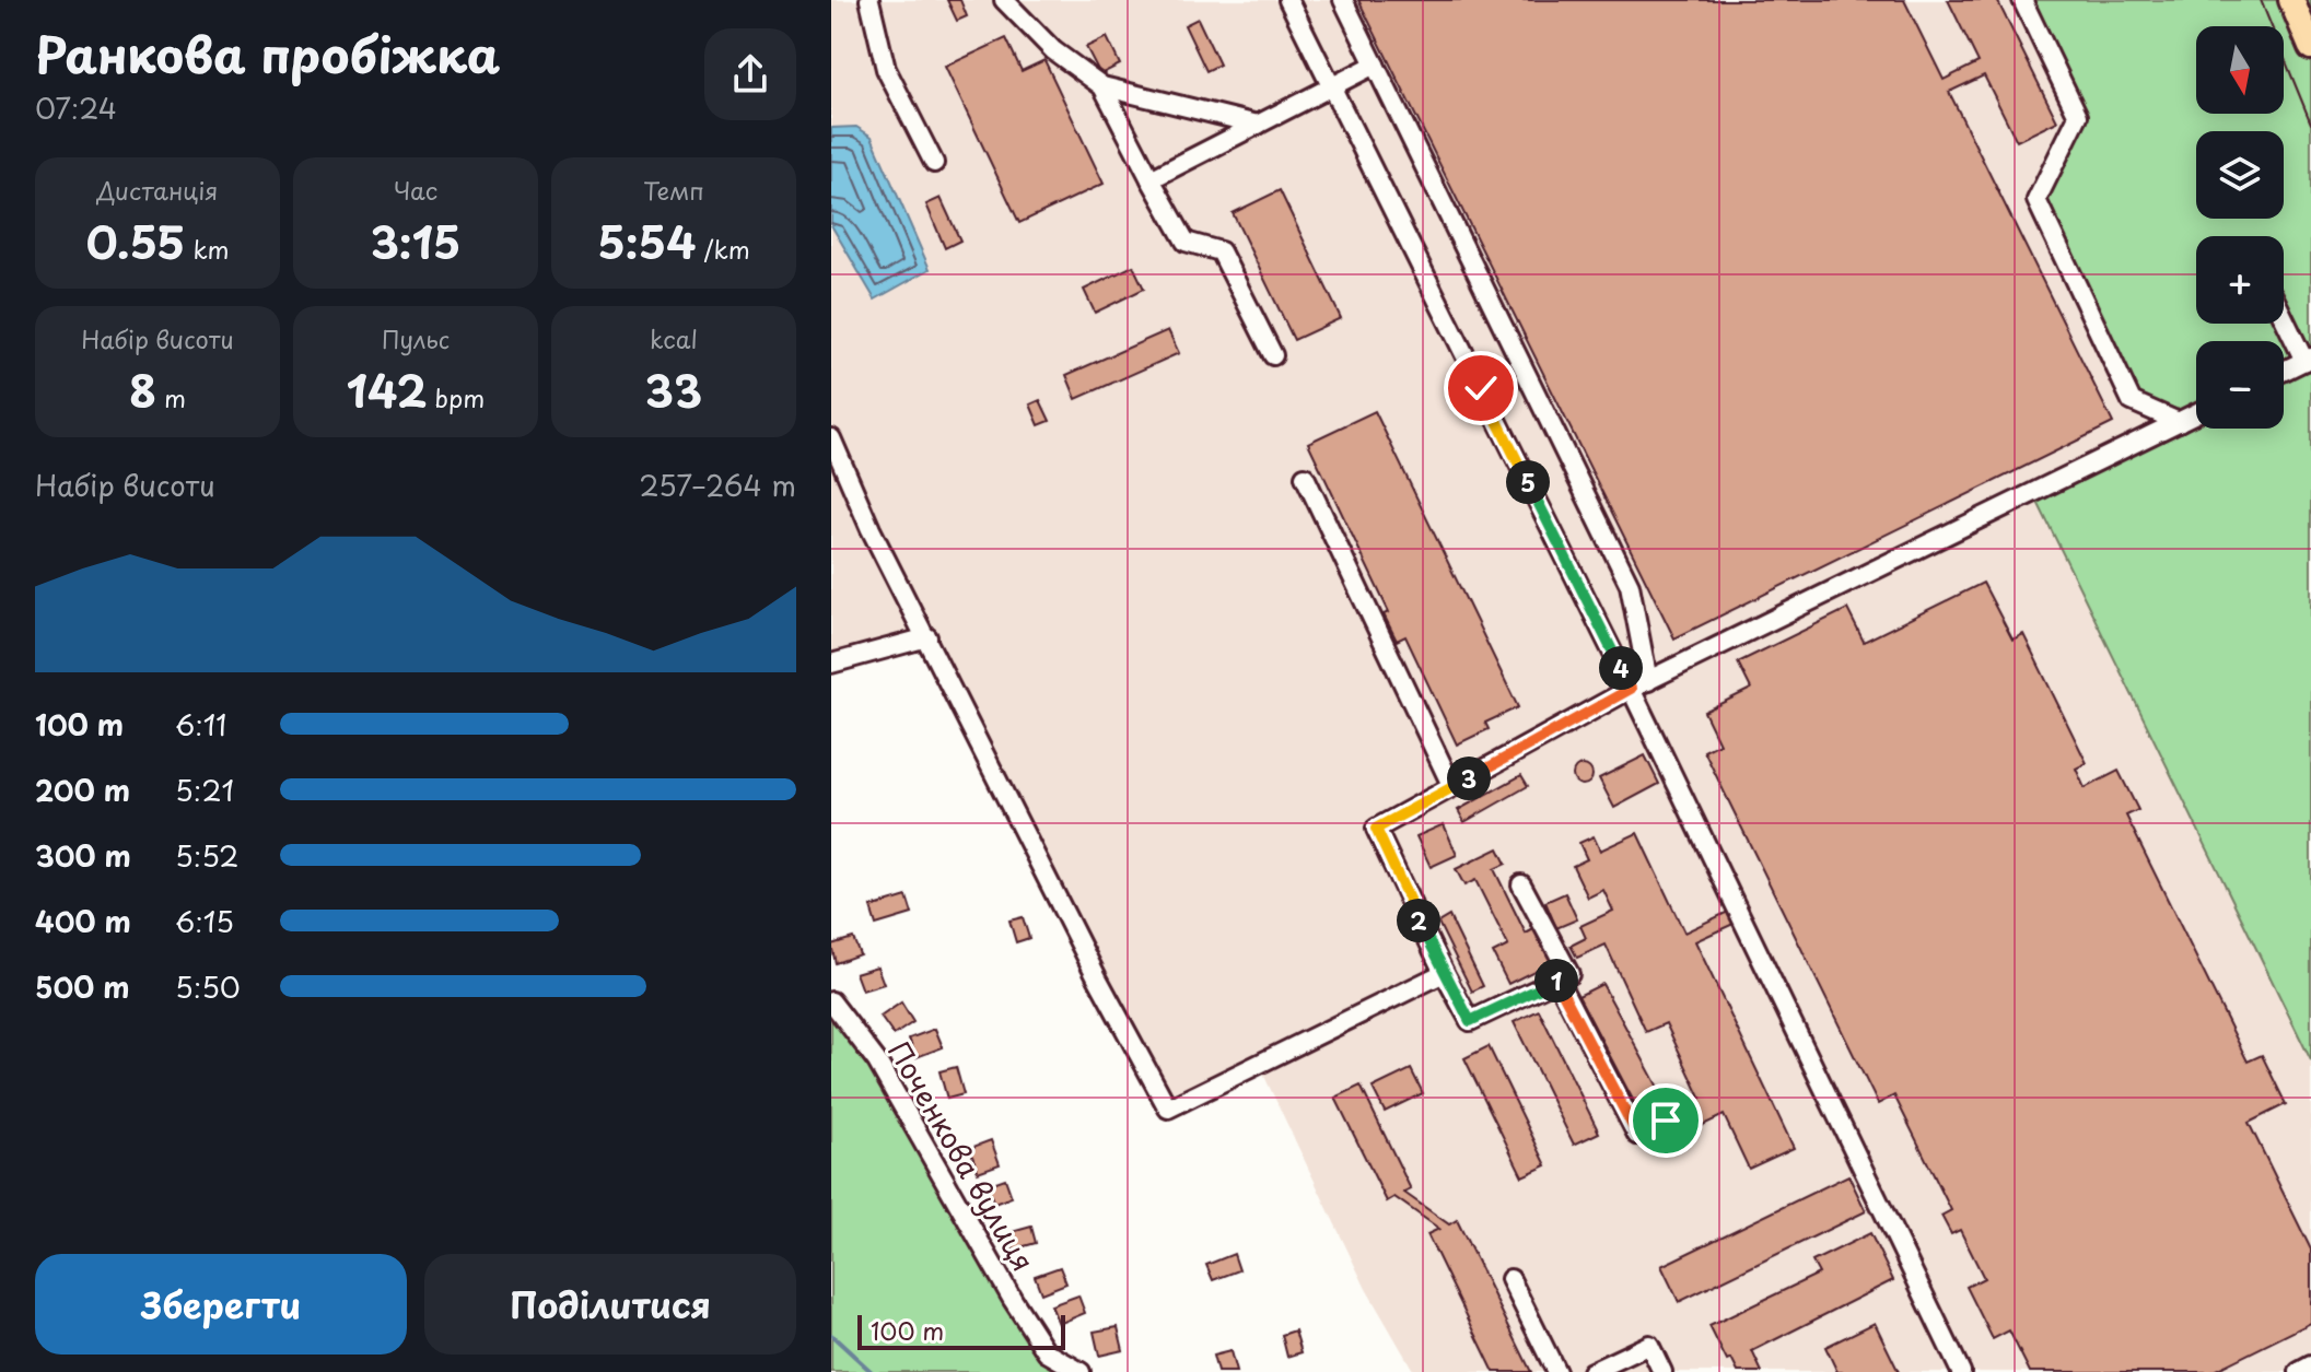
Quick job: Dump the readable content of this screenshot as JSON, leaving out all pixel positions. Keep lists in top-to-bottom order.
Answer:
{
  "streets": {
    "street": ["Поченкова вулиця"]
  },
  "scale_bar": "100 m",
  "north": "bottom",
  "page": {
    "heading": ["Ранкова пробіжка", "07:24"],
    "map_buttons": ["+", "−"],
    "stats": [
      ["Дистанція", "0.55 km"],
      ["Час", "3:15"],
      ["Темп", "5:54 /km"],
      ["Набір висоти", "8 m"],
      ["Пульс", "142 bpm"],
      ["kcal", "33"]
    ],
    "chart": ["Набір висоти", "257–264 m"],
    "pins": [
      "5",
      "4",
      "3",
      "2",
      "1"
    ],
    "list": [
      {
        "name": "100 m",
        "note": "6:11"
      },
      {
        "name": "200 m",
        "note": "5:21"
      },
      {
        "name": "300 m",
        "note": "5:52"
      },
      {
        "name": "400 m",
        "note": "6:15"
      },
      {
        "name": "500 m",
        "note": "5:50"
      }
    ],
    "buttons": ["Зберегти", "Поділитися"],
    "scale": "100 m"
  }
}
